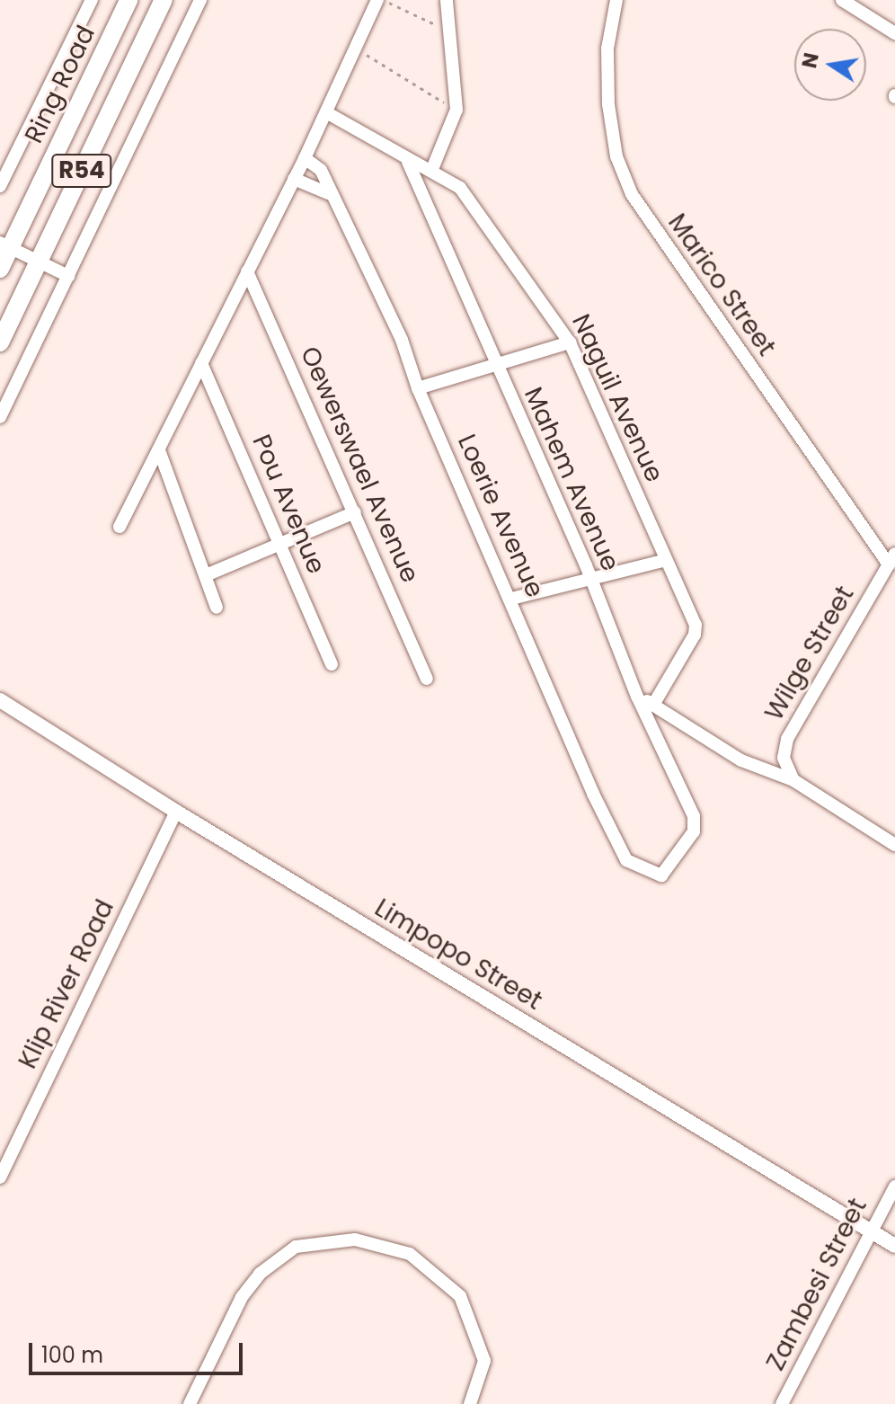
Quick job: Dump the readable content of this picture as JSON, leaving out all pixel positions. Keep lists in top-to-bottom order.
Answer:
{
  "streets": {
    "main road": ["Ring Road", "R54"],
    "street": [
      "Marico Street",
      "Naguil Avenue",
      "Oewerswael Avenue",
      "Mahem Avenue",
      "Pou Avenue",
      "Loerie Avenue",
      "Wilge Street",
      "Limpopo Street",
      "Klip River Road",
      "Zambesi Street"
    ]
  },
  "crossings": [
    ["Marico Street", "Wilge Street"],
    ["Naguil Avenue", "Mahem Avenue"],
    ["Mahem Avenue", "Loerie Avenue"],
    ["Limpopo Street", "Klip River Road"],
    ["Limpopo Street", "Zambesi Street"]
  ],
  "scale_bar": "100 m",
  "north": "left"
}
